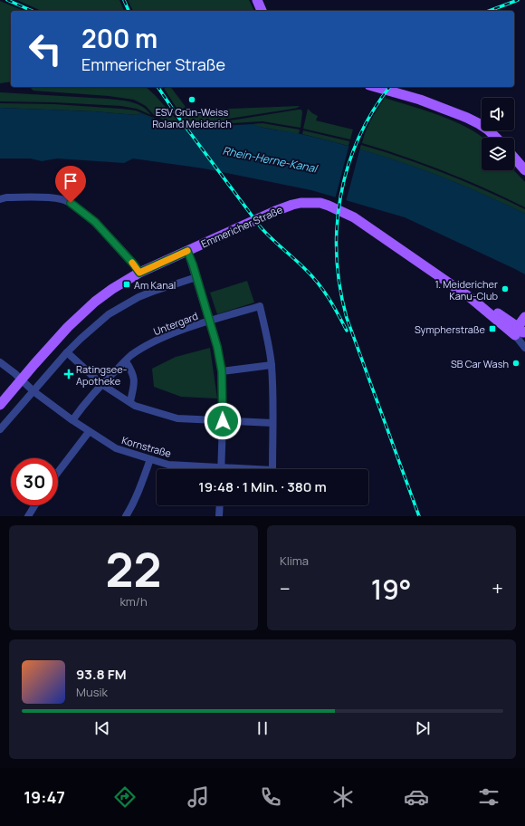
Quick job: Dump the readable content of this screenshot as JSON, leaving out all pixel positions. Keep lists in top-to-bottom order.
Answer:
{
  "streets": {
    "main road": ["Emmericher Straße"],
    "street": ["Untergard", "Kornstraße"]
  },
  "crossings": [
    ["Emmericher Straße", "Kornstraße"],
    ["Untergard", "Kornstraße"]
  ],
  "water": ["Rhein-Herne-Kanal"],
  "places": {
    "other": ["ESV Grün-Weiss Roland Meiderich", "1. Meidericher Kanu-Club", "SB Car Wash"],
    "transit": ["Am Kanal", "Sympherstraße"],
    "health": ["Ratingsee- Apotheke"]
  },
  "page": {
    "turn": ["200 m", "Emmericher Straße"],
    "limit": "30",
    "trip": "19:48 · 1 Min. · 380 m",
    "tile": [
      ["22", "km/h"],
      "Klima"
    ],
    "heat": ["−", "19°", "+"],
    "song": ["93.8 FM", "Musik"],
    "tabs": "19:47"
  }
}
